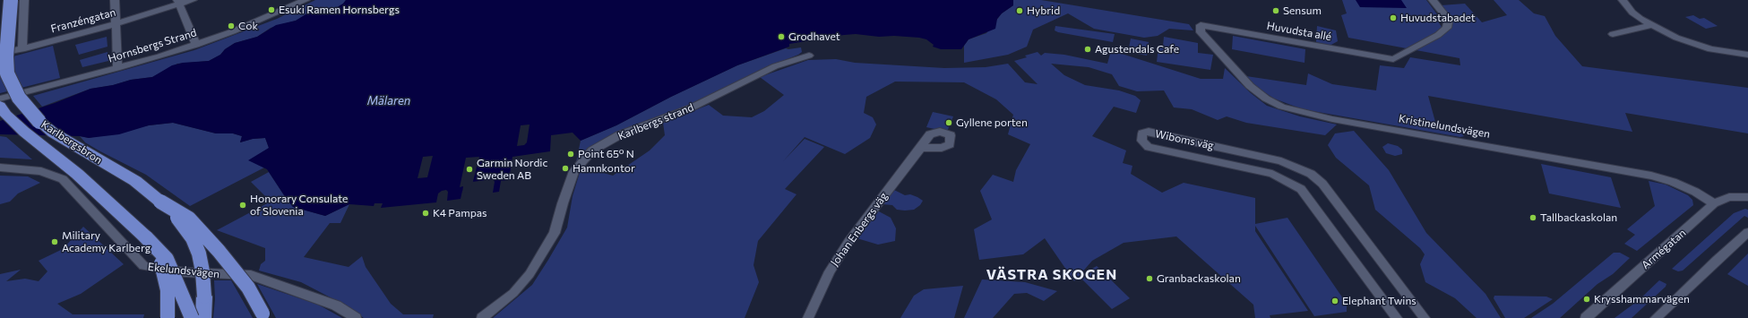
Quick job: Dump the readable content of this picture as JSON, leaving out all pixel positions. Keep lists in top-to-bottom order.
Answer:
{
  "streets": {
    "highway": ["Karlbergsbron"],
    "street": [
      "Franzéngatan",
      "Huvudsta allé",
      "Hornsbergs Strand",
      "Karlbergs strand",
      "Kristinelundsvägen",
      "Wiboms väg",
      "Johan Enbergs väg",
      "Armégatan",
      "Ekelundsvägen"
    ]
  },
  "crossings": [
    ["Huvudsta allé", "Kristinelundsvägen"],
    ["Kristinelundsvägen", "Armégatan"]
  ],
  "districts": ["VÄSTRA SKOGEN"],
  "water": ["Mälaren"],
  "places": [
    "Esuki Ramen Hornsbergs",
    "Hybrid",
    "Sensum",
    "Huvudstabadet",
    "Cok",
    "Grodhavet",
    "Agustendals Cafe",
    "Gyllene porten",
    "Point 65° N",
    "Hamnkontor",
    "Garmin Nordic Sweden AB",
    "Honorary Consulate of Slovenia",
    "K4 Pampas",
    "Tallbackaskolan",
    "Military Academy Karlberg",
    "Granbackaskolan",
    "Krysshammarvägen",
    "Elephant Twins"
  ]
}
